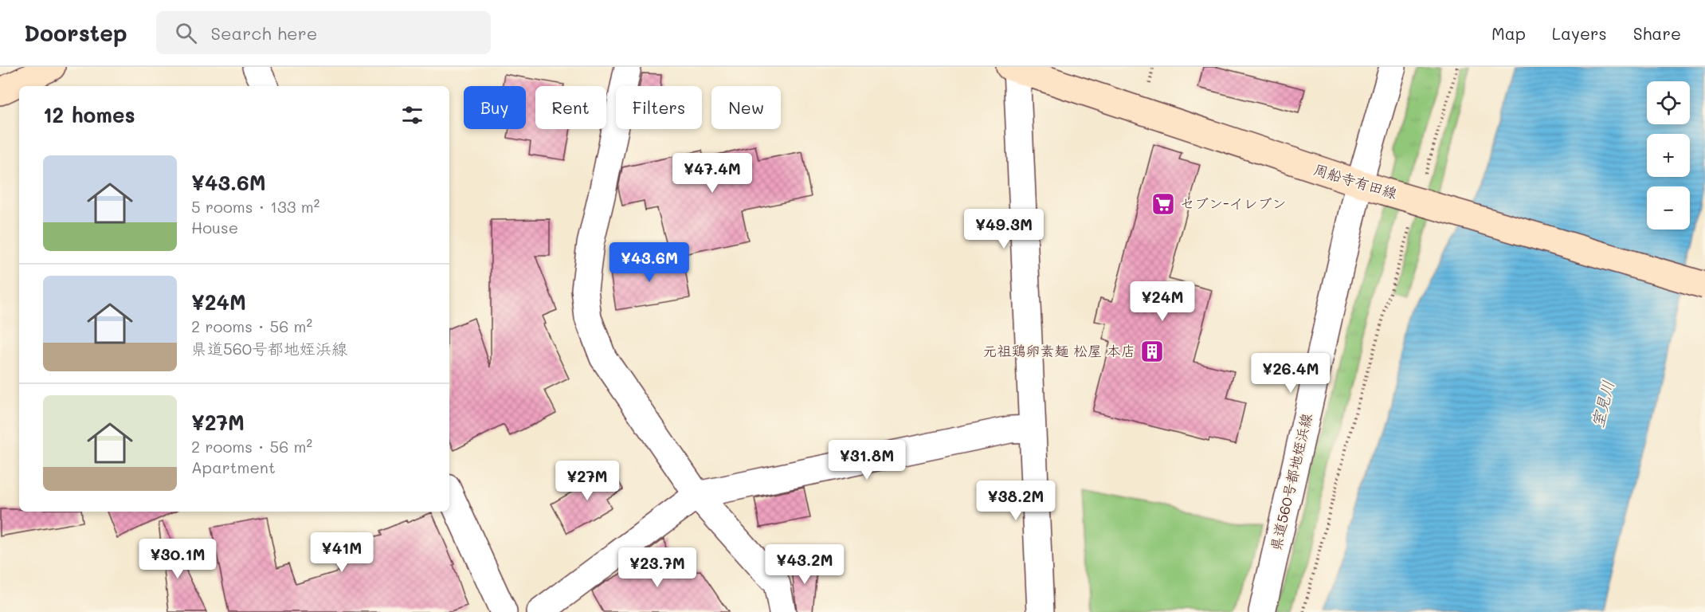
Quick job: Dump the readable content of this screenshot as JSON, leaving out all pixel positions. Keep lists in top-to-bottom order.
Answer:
{
  "streets": {
    "main road": ["周船寺有田線"],
    "street": ["県道560号都地姪浜線"]
  },
  "crossings": [
    ["周船寺有田線", "県道560号都地姪浜線"]
  ],
  "water": ["室見川"],
  "places": {
    "supermarket": ["セブン-イレブン"],
    "building": ["元祖鶏卵素麺 松屋 本店"]
  },
  "page": {
    "header": "Doorstep",
    "search": "Search here",
    "nav": ["Map", "Layers", "Share"],
    "map_buttons": ["+", "−"],
    "chip": [
      "Buy",
      "Rent",
      "Filters",
      "New"
    ],
    "heading": "12 homes",
    "list": [
      {
        "name": "¥43.6M",
        "note": "5 rooms · 133 m² · House"
      },
      {
        "name": "¥24M",
        "note": "2 rooms · 56 m² · 県道560号都地姪浜線"
      },
      {
        "name": "¥27M",
        "note": "2 rooms · 56 m² · Apartment"
      }
    ],
    "price": [
      "¥47.4M",
      "¥49.3M",
      "¥43.6M",
      "¥24M",
      "¥26.4M",
      "¥31.8M",
      "¥27M",
      "¥38.2M",
      "¥41M",
      "¥30.1M",
      "¥43.2M",
      "¥23.7M"
    ]
  }
}
